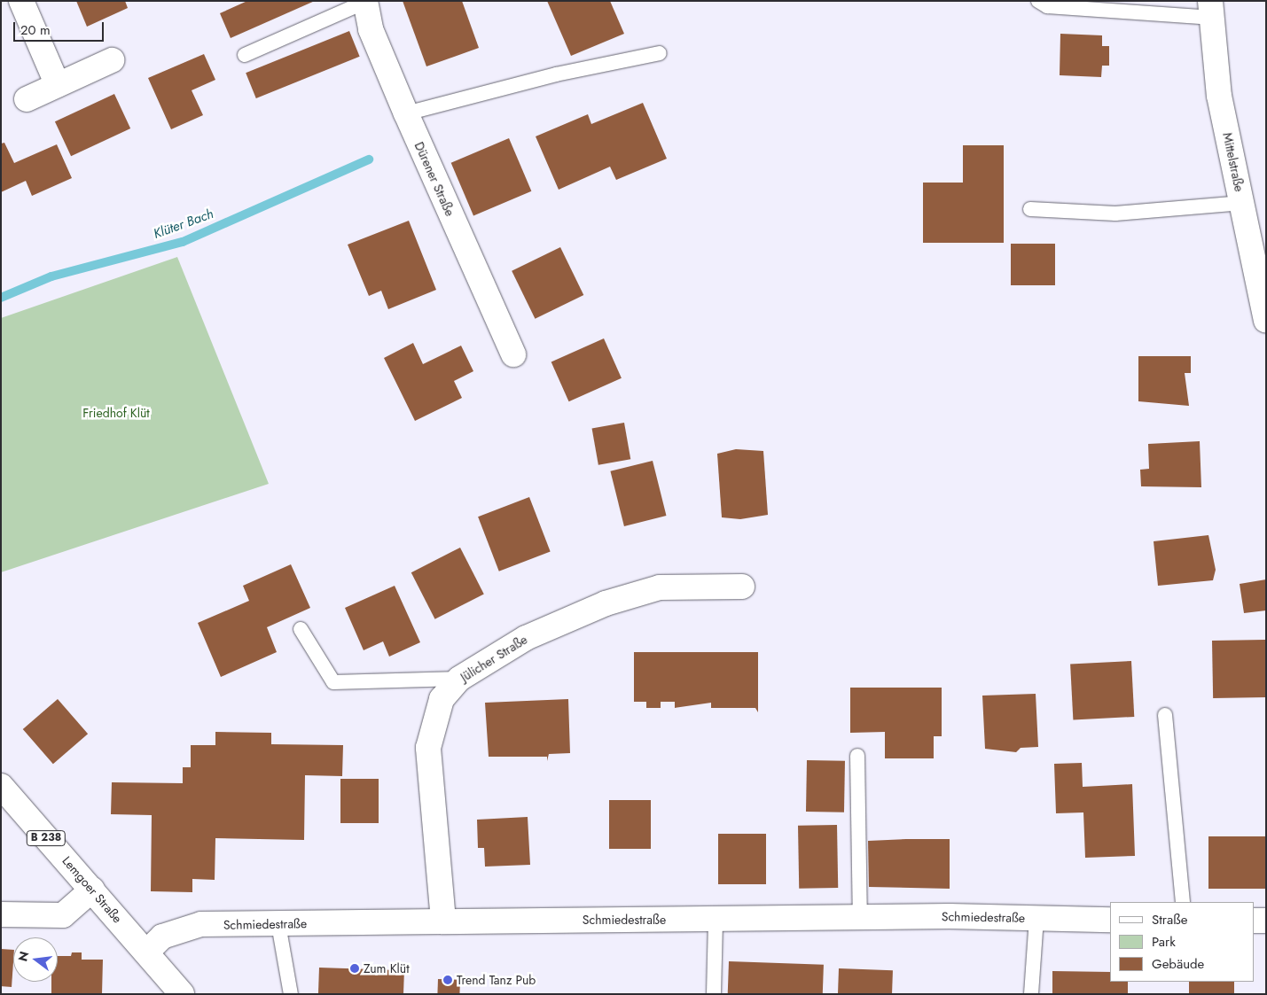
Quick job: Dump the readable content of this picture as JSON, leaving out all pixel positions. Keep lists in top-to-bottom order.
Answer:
{
  "streets": {
    "street": [
      "Mittelstraße",
      "Dürener Straße",
      "Jülicher Straße",
      "B 238",
      "Lemgoer Straße",
      "Schmiedestraße"
    ]
  },
  "crossings": [
    ["Jülicher Straße", "Schmiedestraße"],
    ["Lemgoer Straße", "Schmiedestraße"]
  ],
  "water": ["Klüter Bach"],
  "parks": ["Friedhof Klüt"],
  "places": ["Zum Klüt", "Trend Tanz Pub"],
  "legend": ["Straße", "Park", "Gebäude"],
  "scale_bar": "20 m",
  "north": "left"
}
